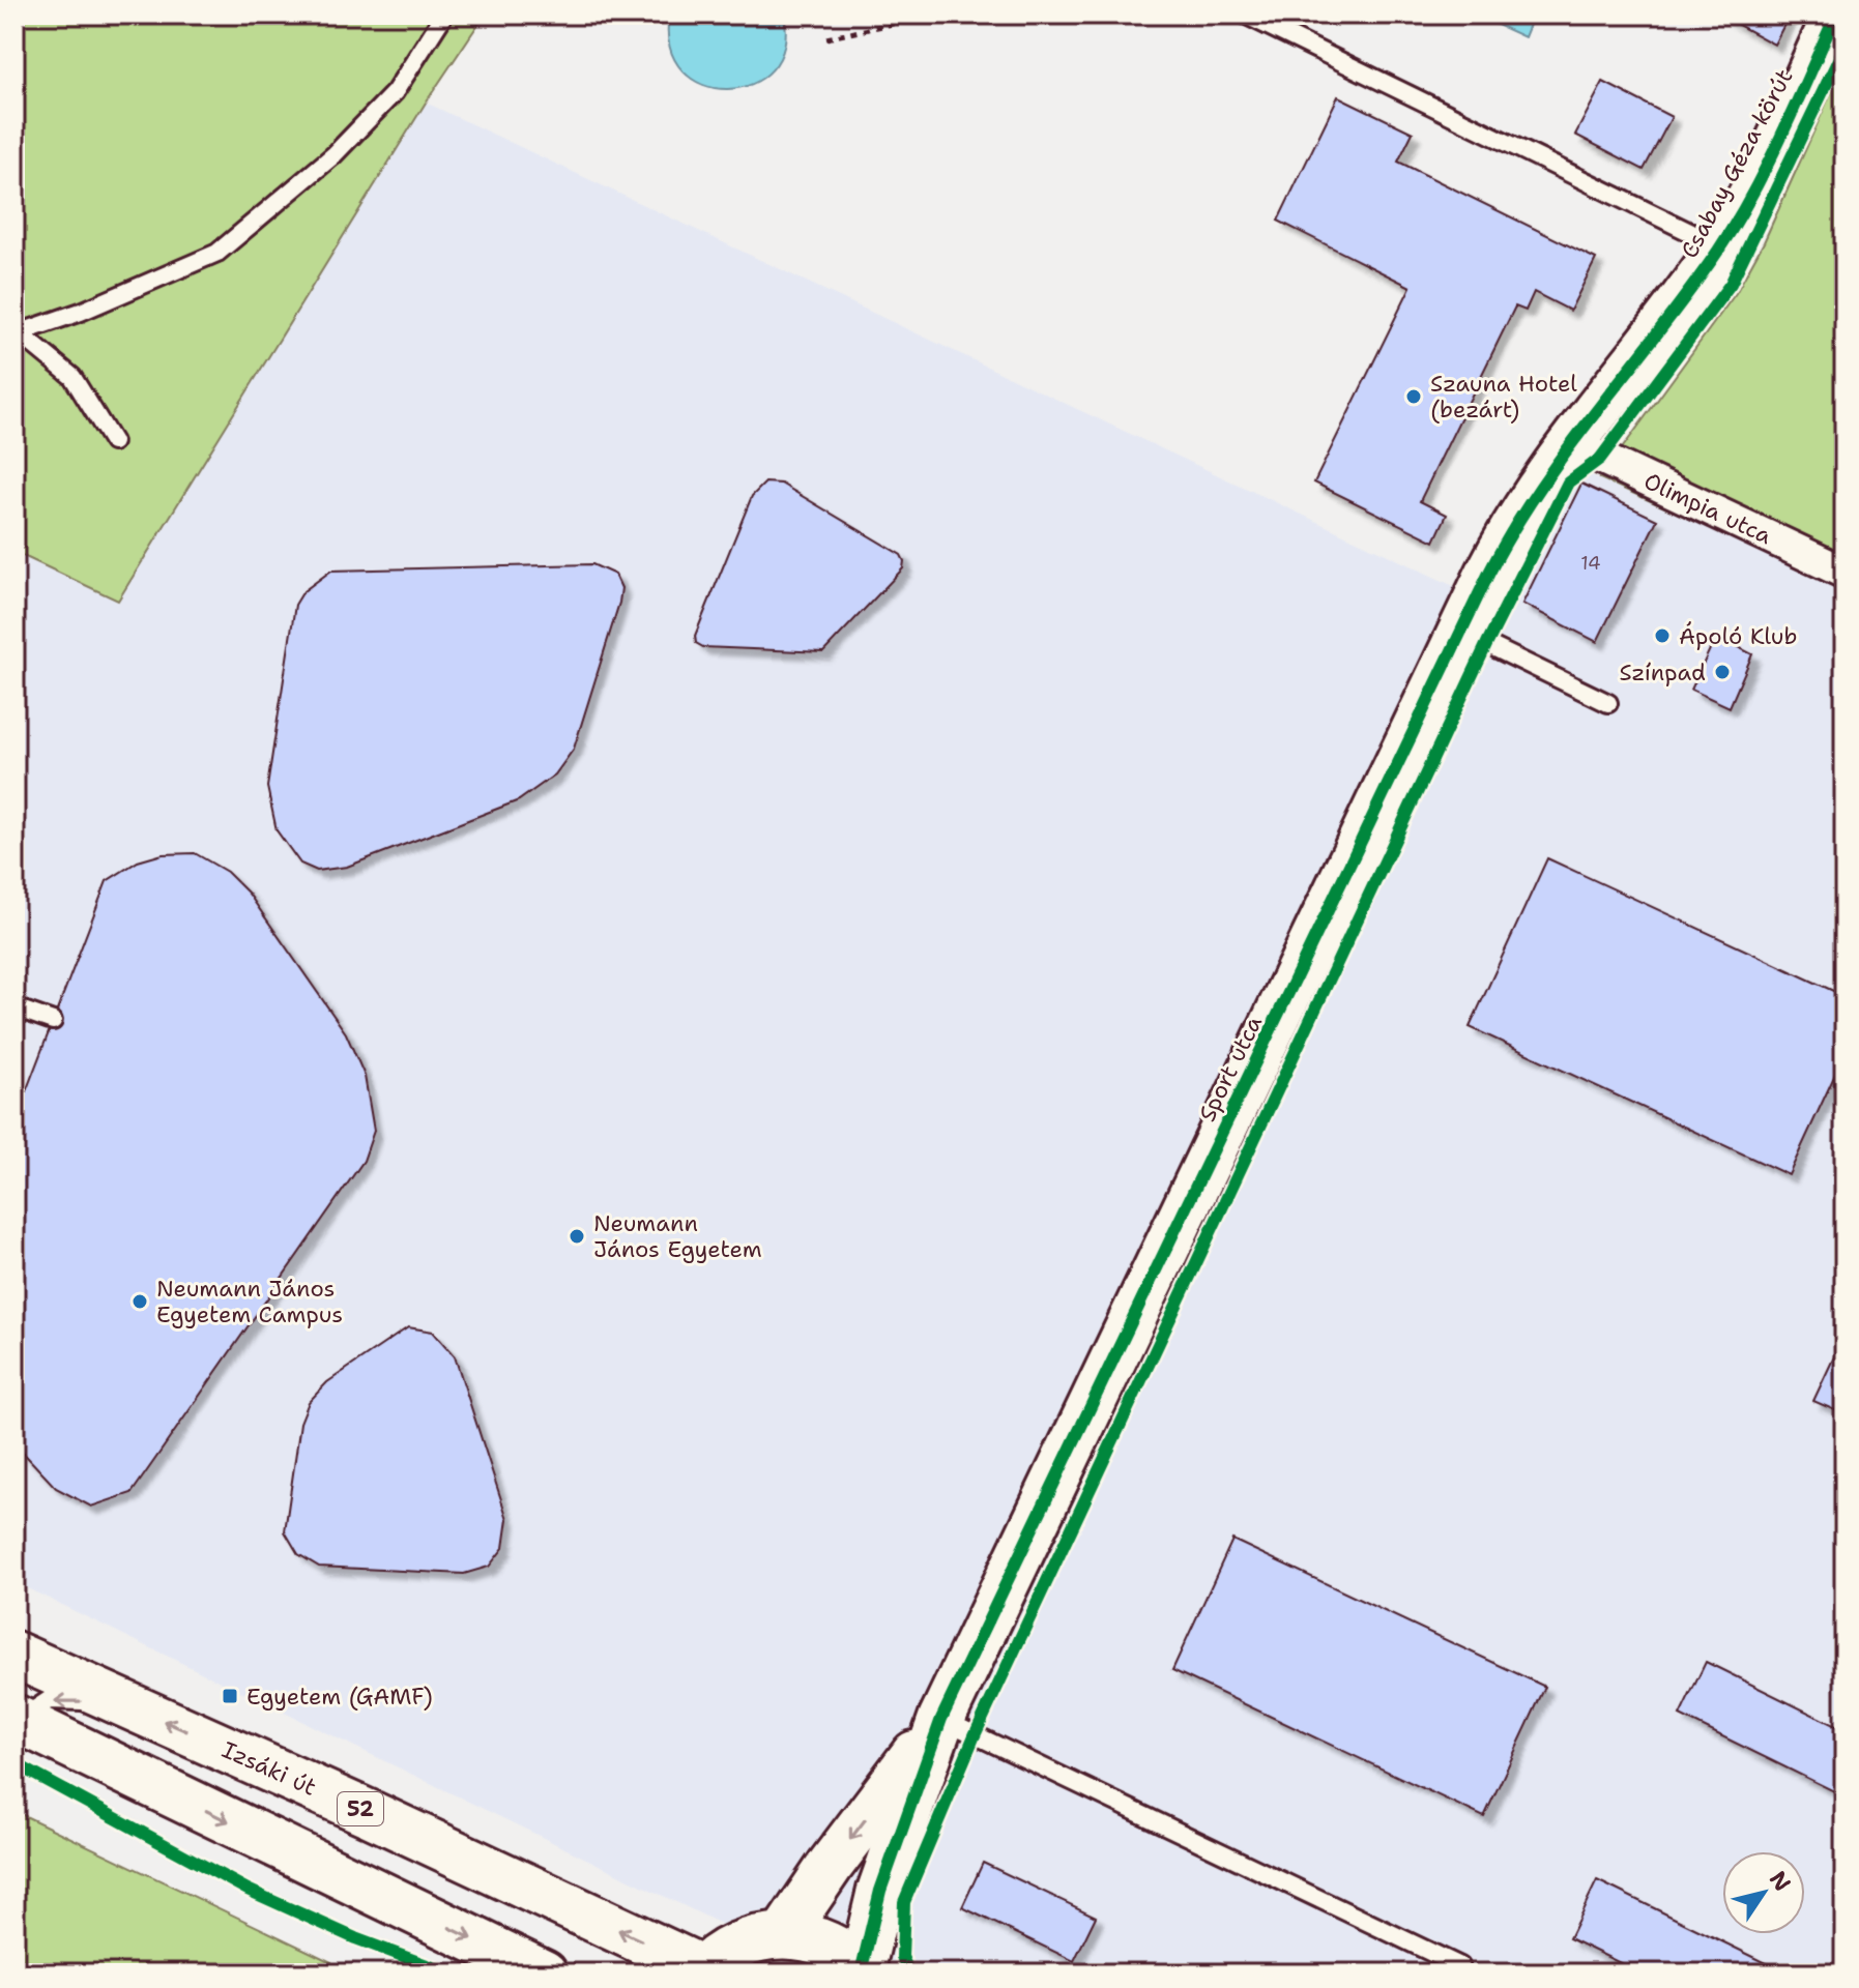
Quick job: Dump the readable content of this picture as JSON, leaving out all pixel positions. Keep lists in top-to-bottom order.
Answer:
{
  "streets": {
    "street": [
      "Csabay Géza körút",
      "Olimpia utca",
      "Sport utca",
      "Izsáki út",
      "52"
    ]
  },
  "crossings": [
    ["Csabay Géza körút", "Olimpia utca"],
    ["Csabay Géza körút", "Sport utca"],
    ["Olimpia utca", "Sport utca"]
  ],
  "places": {
    "other": [
      "Szauna Hotel (bezárt)",
      "Ápoló Klub",
      "Színpad",
      "Neumann János Egyetem",
      "Neumann János Egyetem Campus"
    ],
    "transit": ["Egyetem (GAMF)"]
  },
  "house_numbers": ["14"],
  "north": "top right"
}
